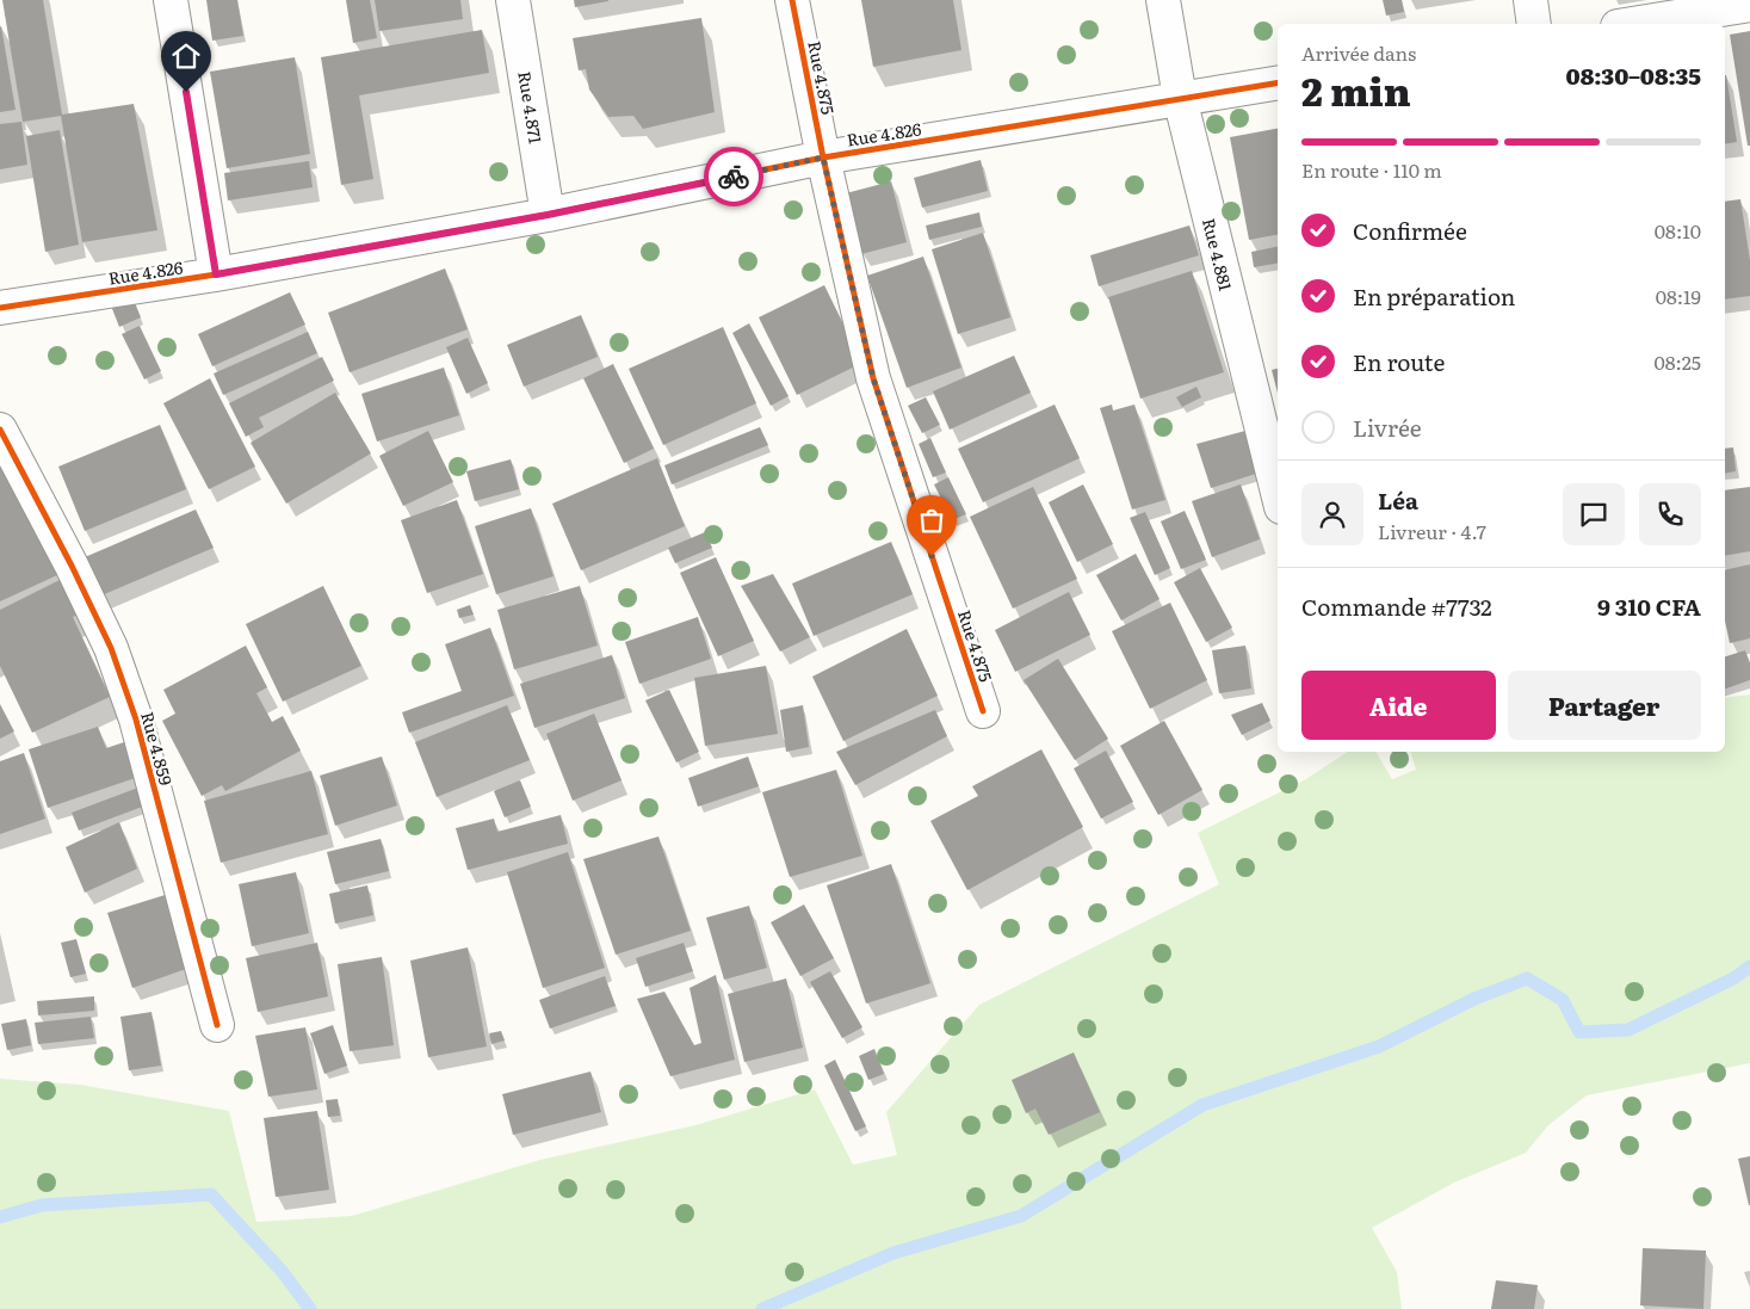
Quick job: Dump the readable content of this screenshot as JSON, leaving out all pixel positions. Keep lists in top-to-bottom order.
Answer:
{
  "streets": {
    "street": [
      "Rue 4.875",
      "Rue 4.871",
      "Rue 4.826",
      "Rue 4.881",
      "Rue 4.859"
    ]
  },
  "crossings": [
    ["Rue 4.875", "Rue 4.826"],
    ["Rue 4.871", "Rue 4.826"],
    ["Rue 4.826", "Rue 4.881"]
  ],
  "page": {
    "heading": ["2 min", "Arrivée dans", "08:30–08:35"],
    "panel": [
      "Léa",
      "Livreur · 4.7",
      "Commande #7732",
      "9 310 CFA"
    ],
    "bar": "En route · 110 m",
    "list": [
      ["Confirmée", "08:10"],
      ["En préparation", "08:19"],
      ["En route", "08:25"],
      "Livrée"
    ],
    "buttons": ["Aide", "Partager"]
  }
}
